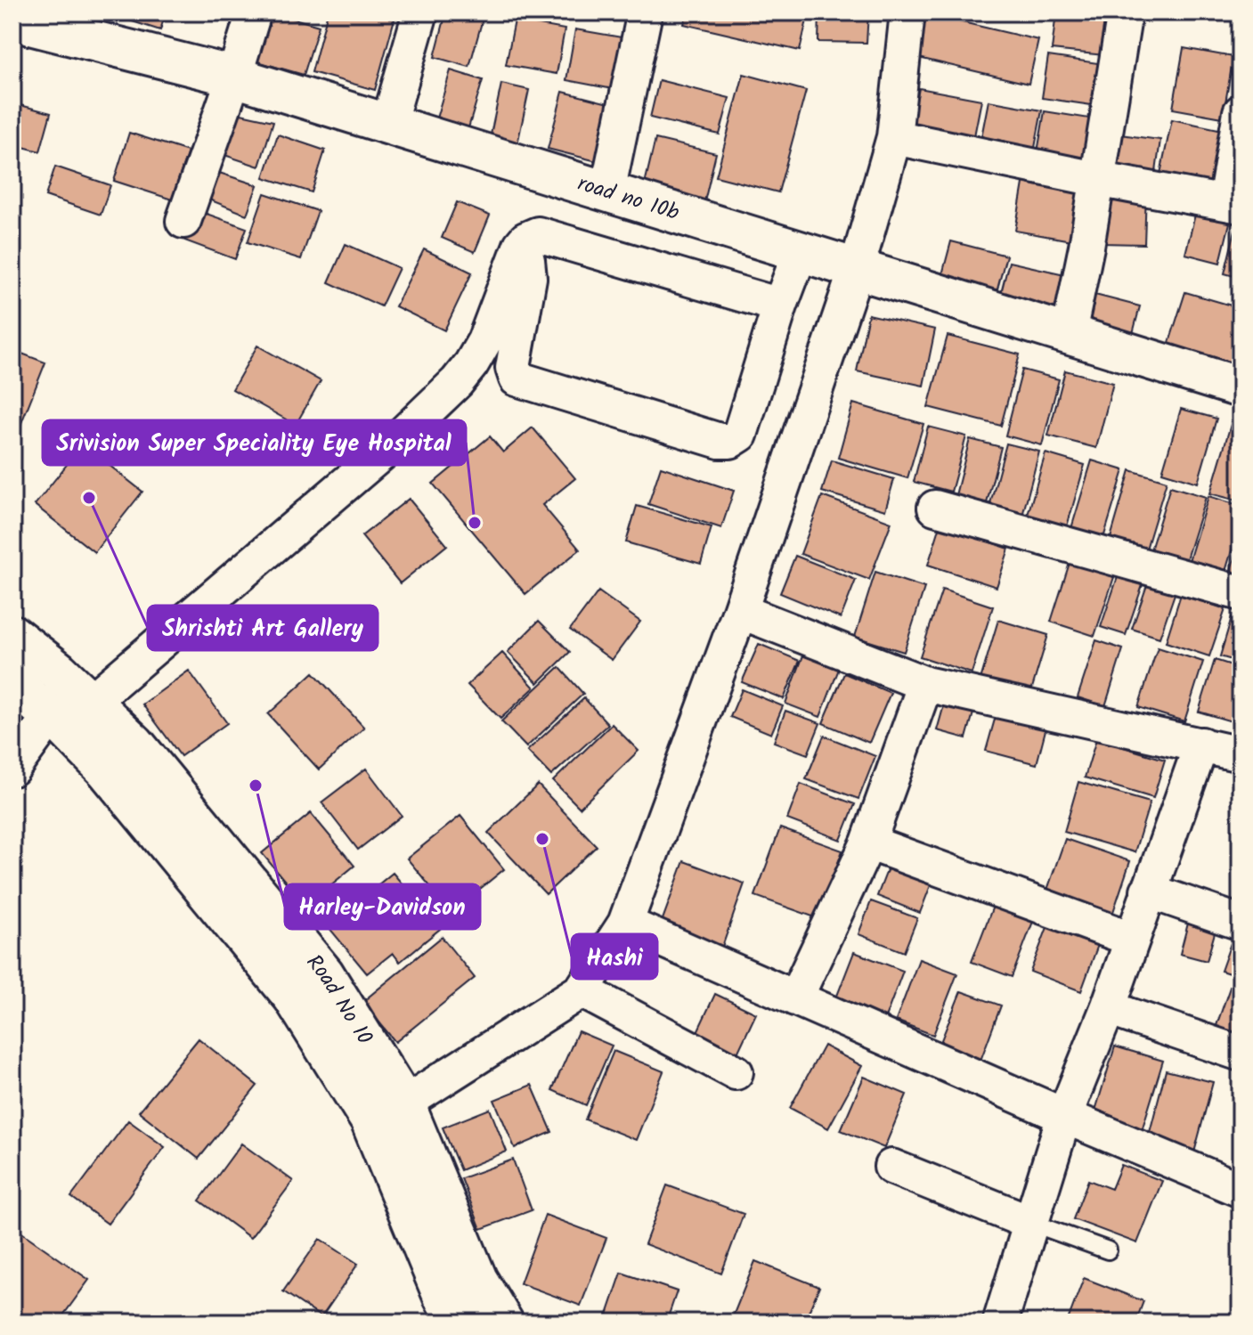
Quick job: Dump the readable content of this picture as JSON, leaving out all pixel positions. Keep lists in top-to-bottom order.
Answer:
{
  "streets": {
    "main road": ["road no 10b", "Road No 10"]
  },
  "places": [
    "Shrishti Art Gallery",
    "Srivision Super Speciality Eye Hospital",
    "Harley-Davidson",
    "Hashi"
  ]
}
